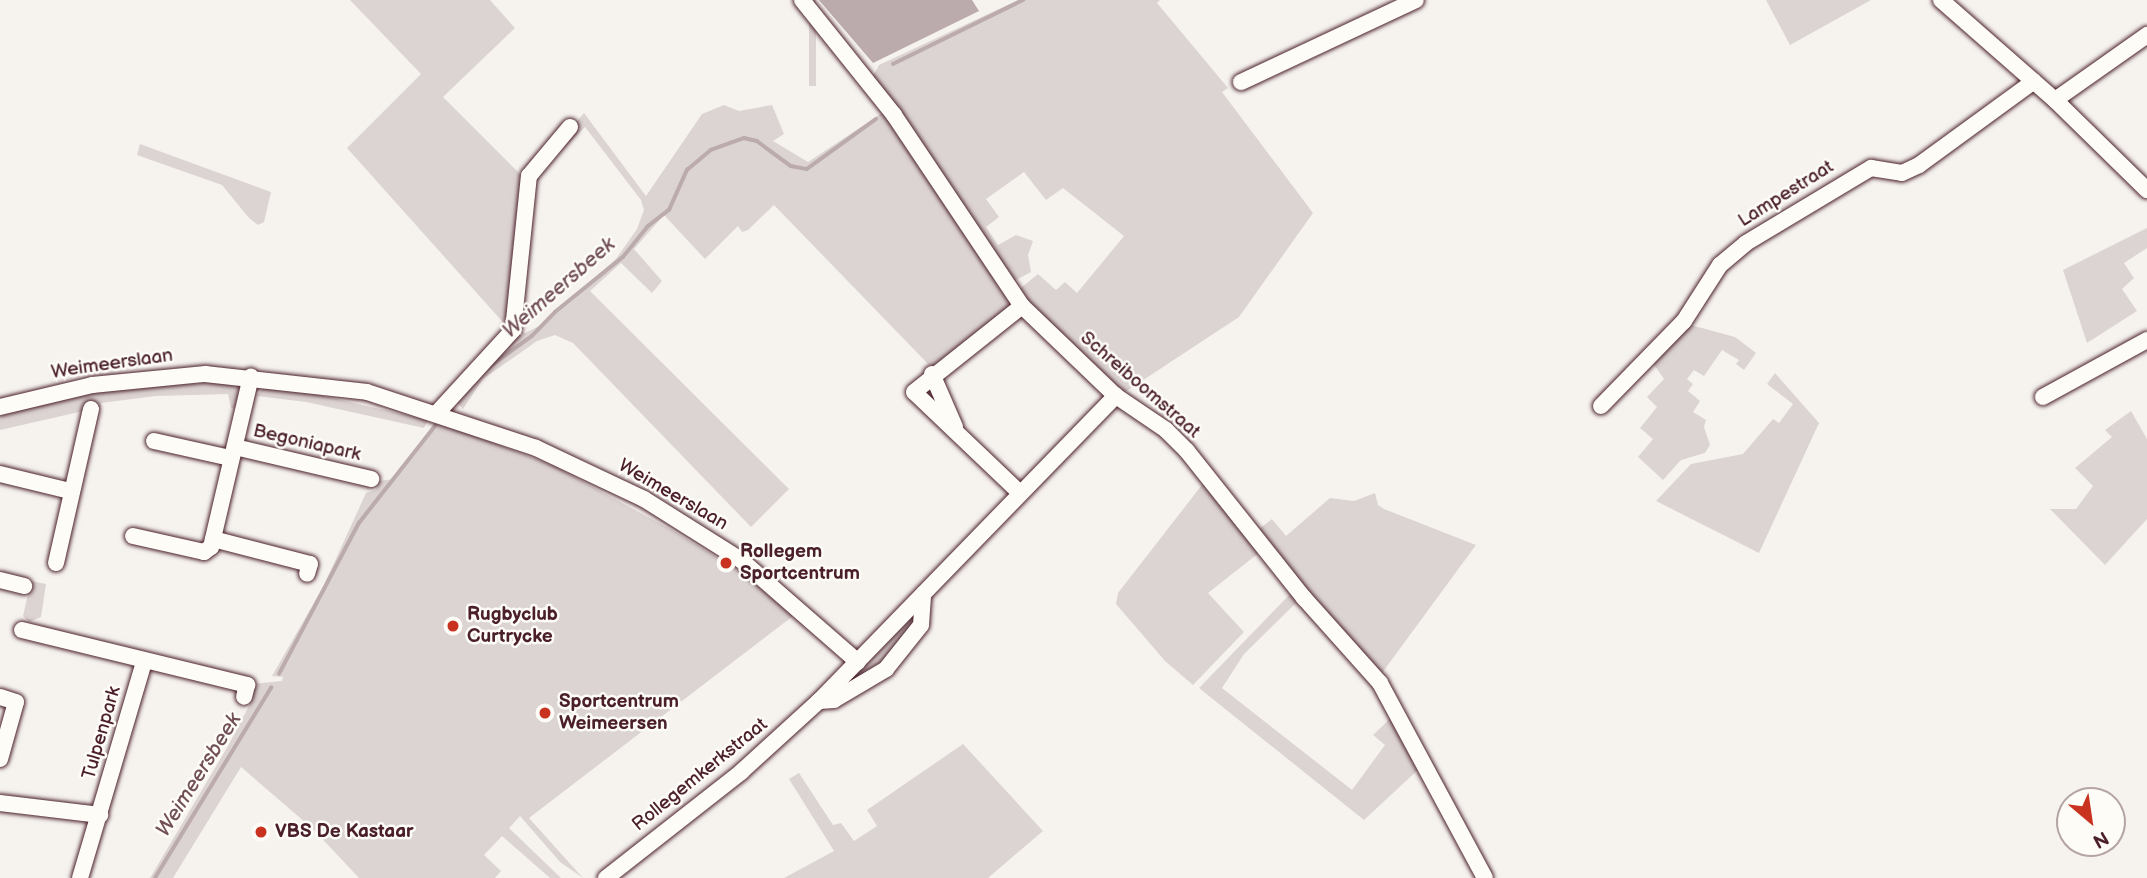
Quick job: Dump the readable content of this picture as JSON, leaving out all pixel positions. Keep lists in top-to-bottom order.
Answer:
{
  "streets": {
    "street": [
      "Lampestraat",
      "Weimeerslaan",
      "Schreiboomstraat",
      "Begoniapark",
      "Tulpenpark",
      "Rollegemkerkstraat"
    ]
  },
  "crossings": [
    ["Weimeerslaan", "Begoniapark"],
    ["Weimeerslaan", "Rollegemkerkstraat"],
    ["Schreiboomstraat", "Rollegemkerkstraat"]
  ],
  "water": ["Weimeersbeek"],
  "places": [
    "Rollegem Sportcentrum",
    "Rugbyclub Curtrycke",
    "Sportcentrum Weimeersen",
    "VBS De Kastaar"
  ],
  "north": "bottom right"
}
